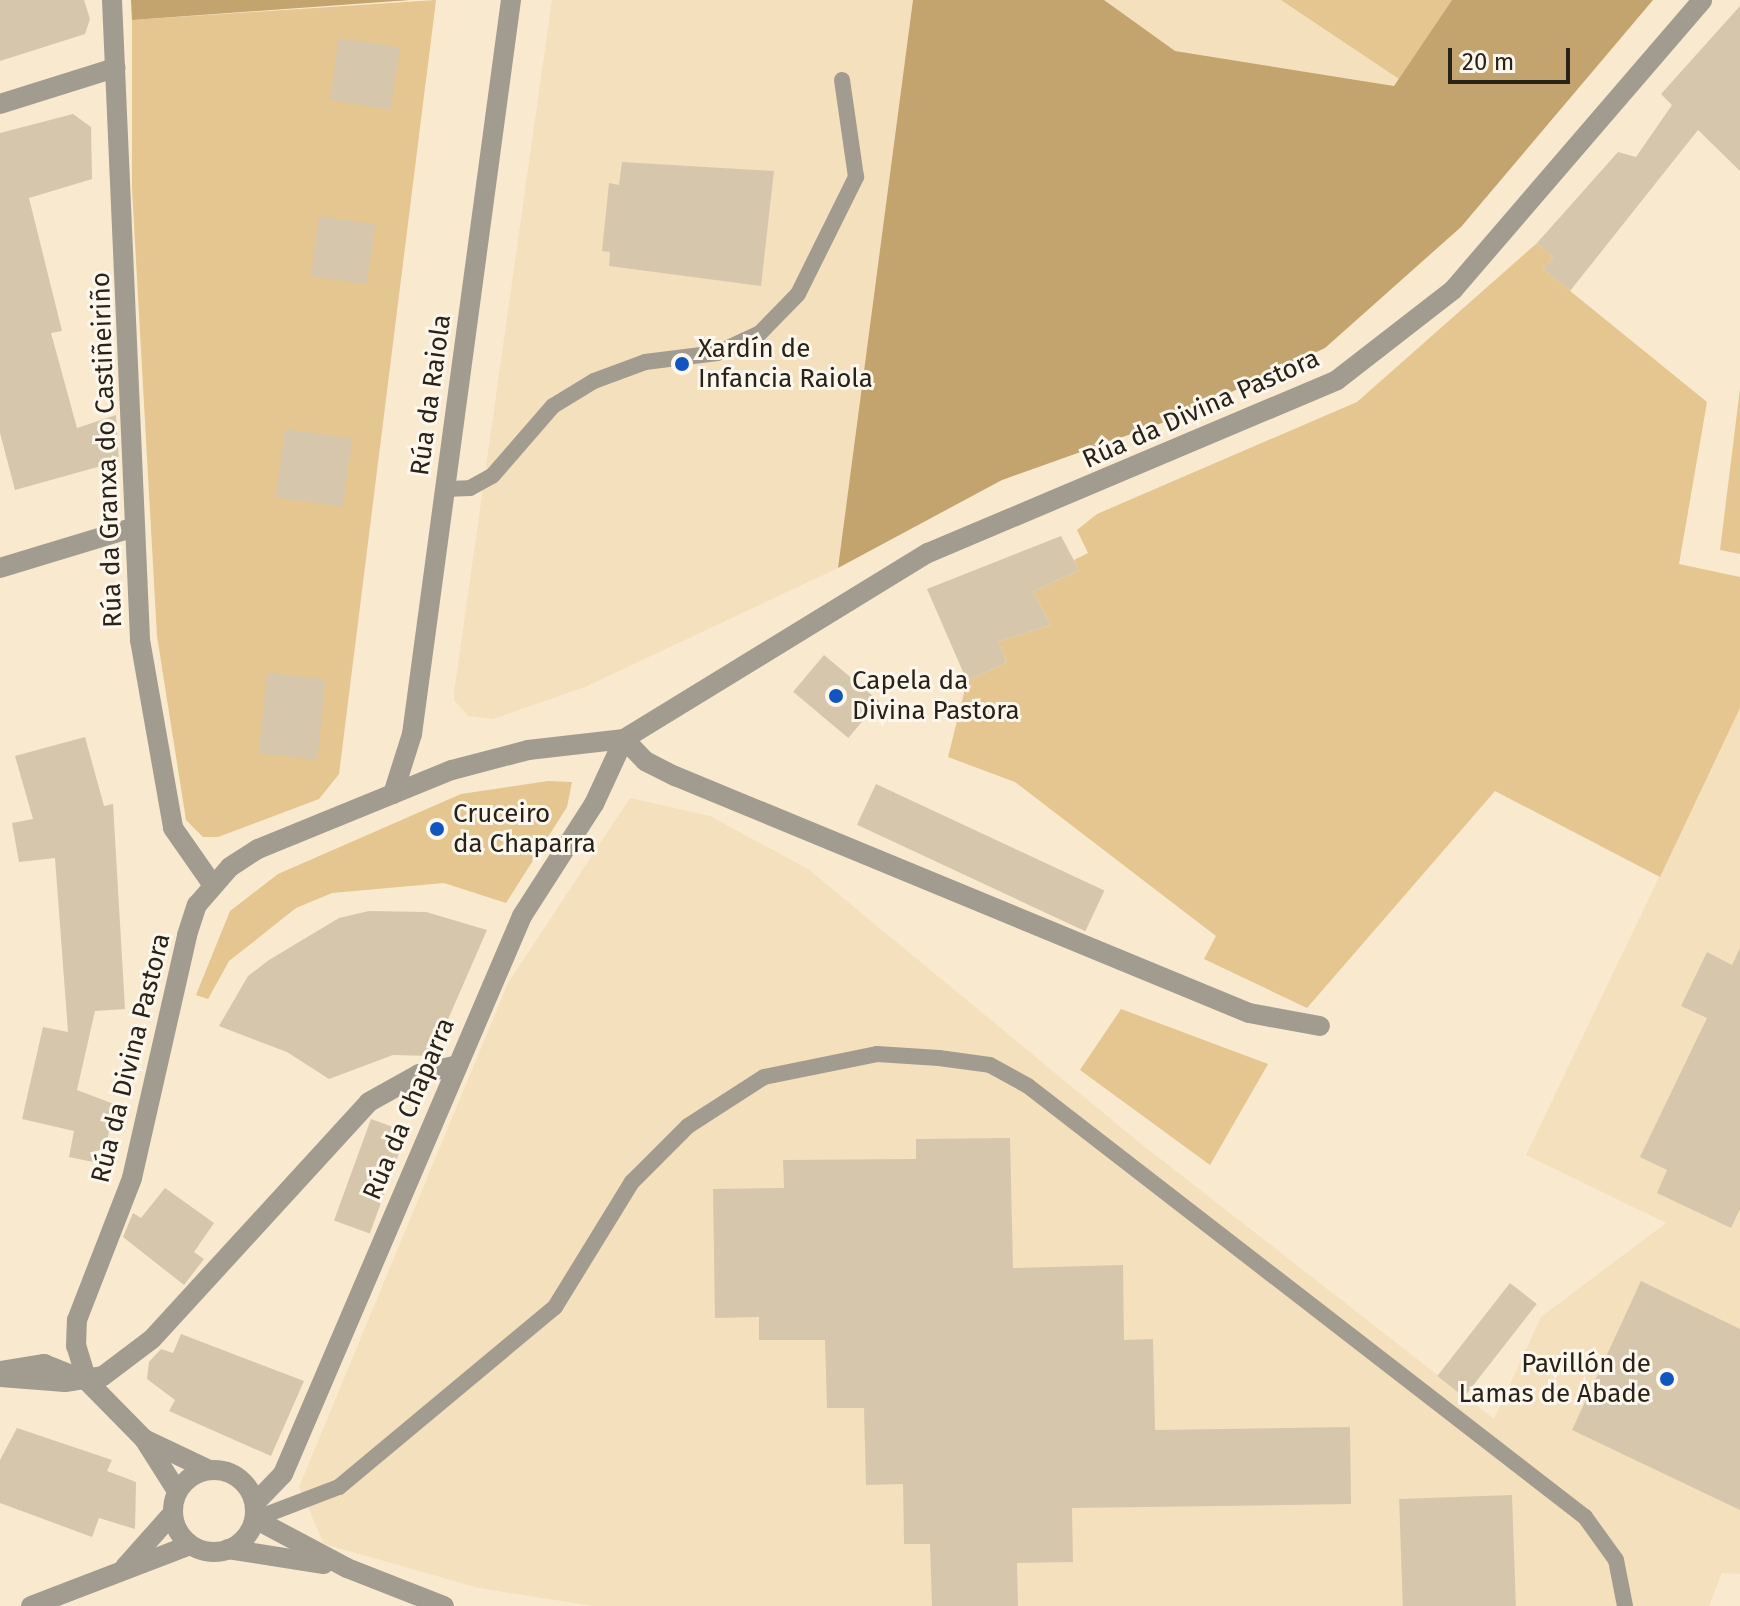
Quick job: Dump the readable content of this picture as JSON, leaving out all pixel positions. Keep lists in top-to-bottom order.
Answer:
{
  "streets": {
    "street": [
      "Rúa da Raiola",
      "Rúa da Divina Pastora",
      "Rúa da Granxa do Castiñeiriño",
      "Rúa da Chaparra"
    ]
  },
  "crossings": [
    ["Rúa da Raiola", "Rúa da Divina Pastora"],
    ["Rúa da Divina Pastora", "Rúa da Granxa do Castiñeiriño"],
    ["Rúa da Divina Pastora", "Rúa da Chaparra"]
  ],
  "places": [
    "Xardín de Infancia Raiola",
    "Capela da Divina Pastora",
    "Cruceiro da Chaparra",
    "Pavillón de Lamas de Abade"
  ],
  "scale_bar": "20 m"
}
